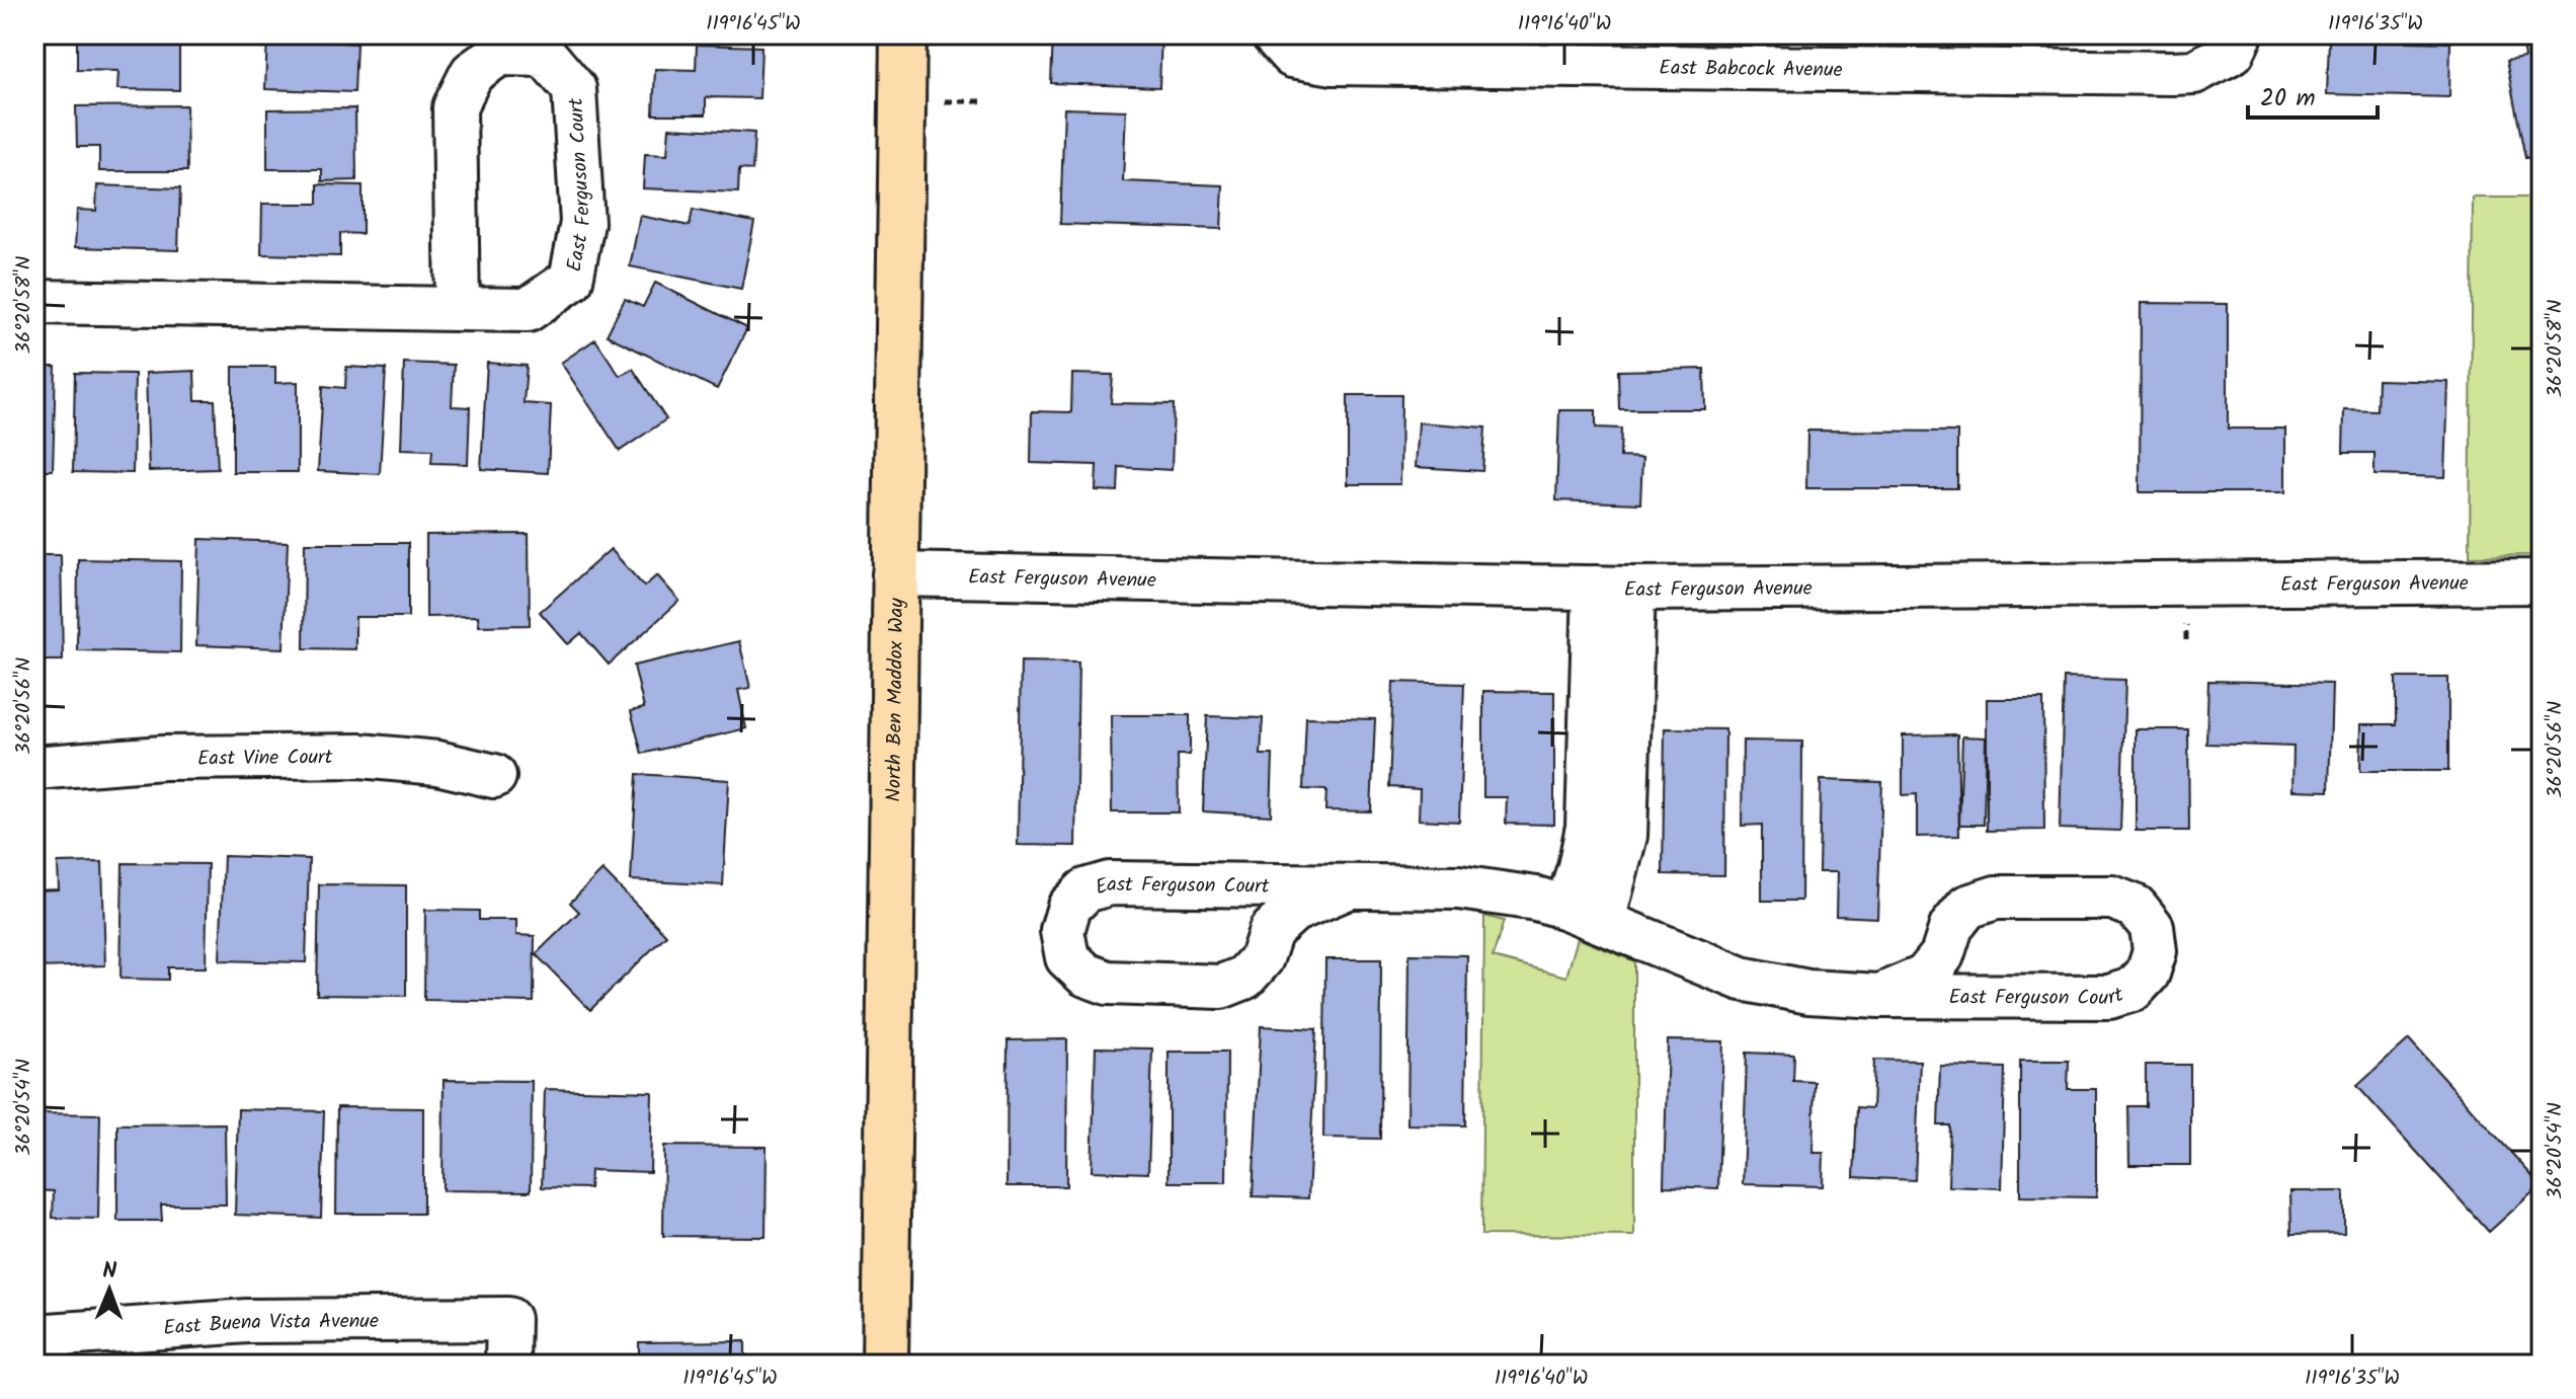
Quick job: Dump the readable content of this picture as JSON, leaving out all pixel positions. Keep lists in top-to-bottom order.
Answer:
{
  "streets": {
    "main road": ["North Ben Maddox Way"],
    "street": [
      "East Babcock Avenue",
      "East Ferguson Court",
      "East Ferguson Avenue",
      "East Vine Court",
      "East Buena Vista Avenue"
    ]
  },
  "crossings": [
    ["East Ferguson Avenue", "North Ben Maddox Way"]
  ],
  "scale_bar": "20 m",
  "north": "top",
  "coordinates": [
    "119°16'45\"W",
    "119°16'40\"W",
    "119°16'35\"W",
    "36°20'58\"N",
    "36°20'56\"N",
    "36°20'54\"N"
  ]
}
